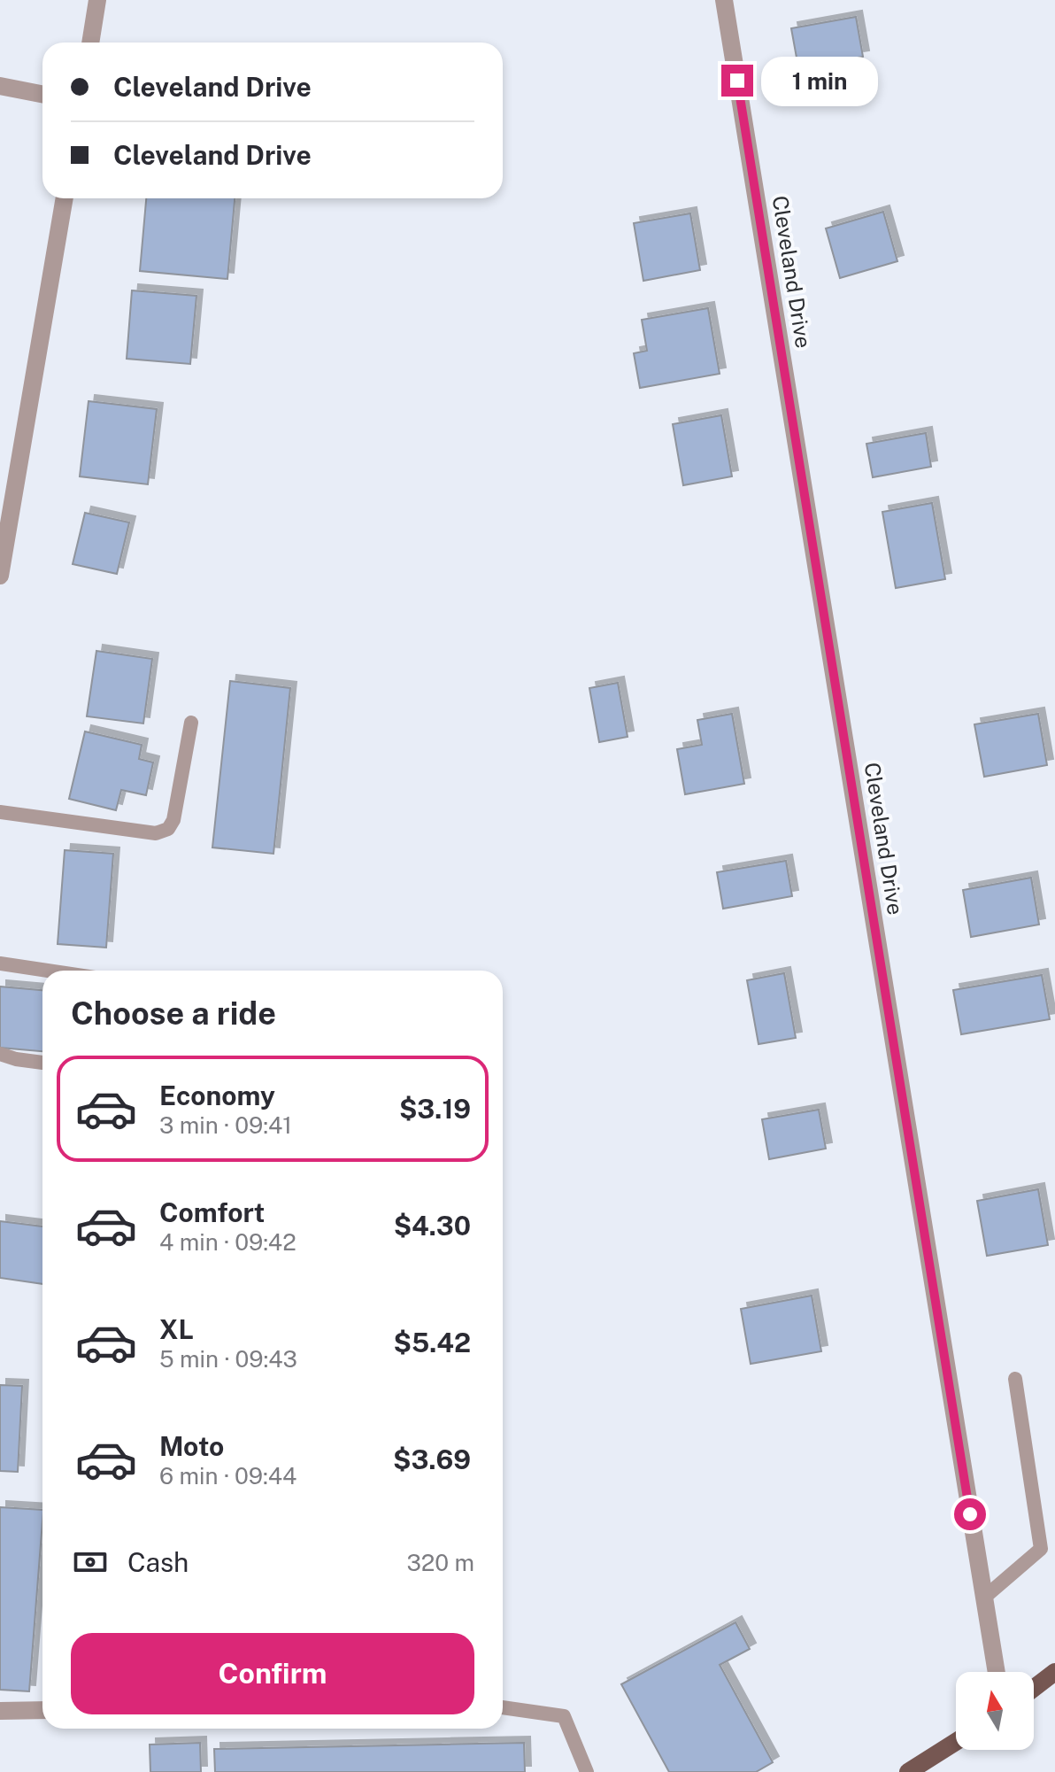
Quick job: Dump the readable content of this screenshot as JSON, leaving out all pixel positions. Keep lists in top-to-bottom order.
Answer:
{
  "streets": {
    "street": ["Cleveland Drive"]
  },
  "north": "top",
  "page": {
    "banner": ["Cleveland Drive", "Cleveland Drive"],
    "bubble": "1 min",
    "heading": "Choose a ride",
    "list": [
      {
        "name": "Economy",
        "note": "3 min · 09:41",
        "value": "$3.19"
      },
      {
        "name": "Comfort",
        "note": "4 min · 09:42",
        "value": "$4.30"
      },
      {
        "name": "XL",
        "note": "5 min · 09:43",
        "value": "$5.42"
      },
      {
        "name": "Moto",
        "note": "6 min · 09:44",
        "value": "$3.69"
      }
    ],
    "pay": ["Cash", "320 m"],
    "buttons": "Confirm"
  }
}
